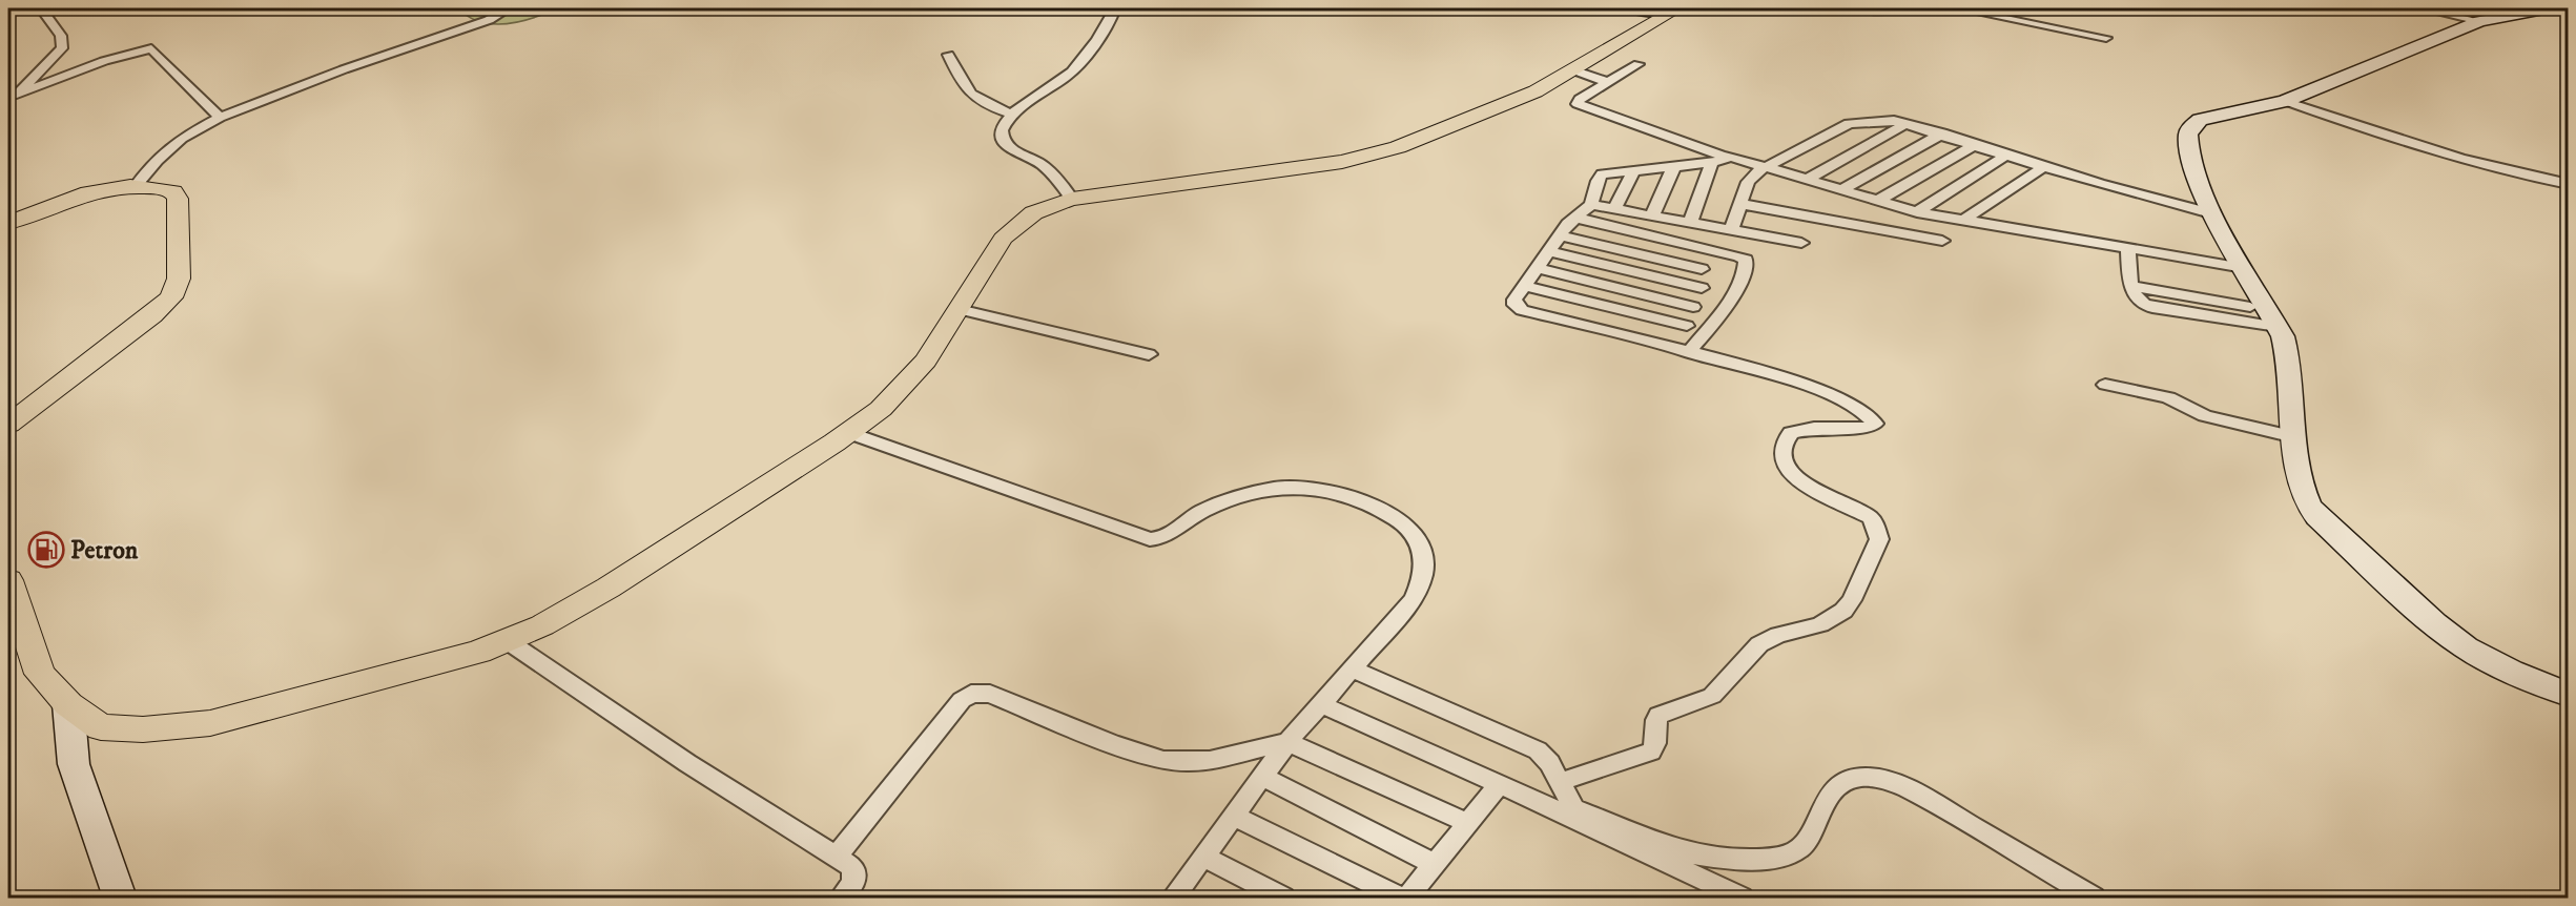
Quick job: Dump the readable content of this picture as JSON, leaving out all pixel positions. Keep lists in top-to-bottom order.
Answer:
{
  "places": {
    "fuel station": ["Petron"]
  }
}
